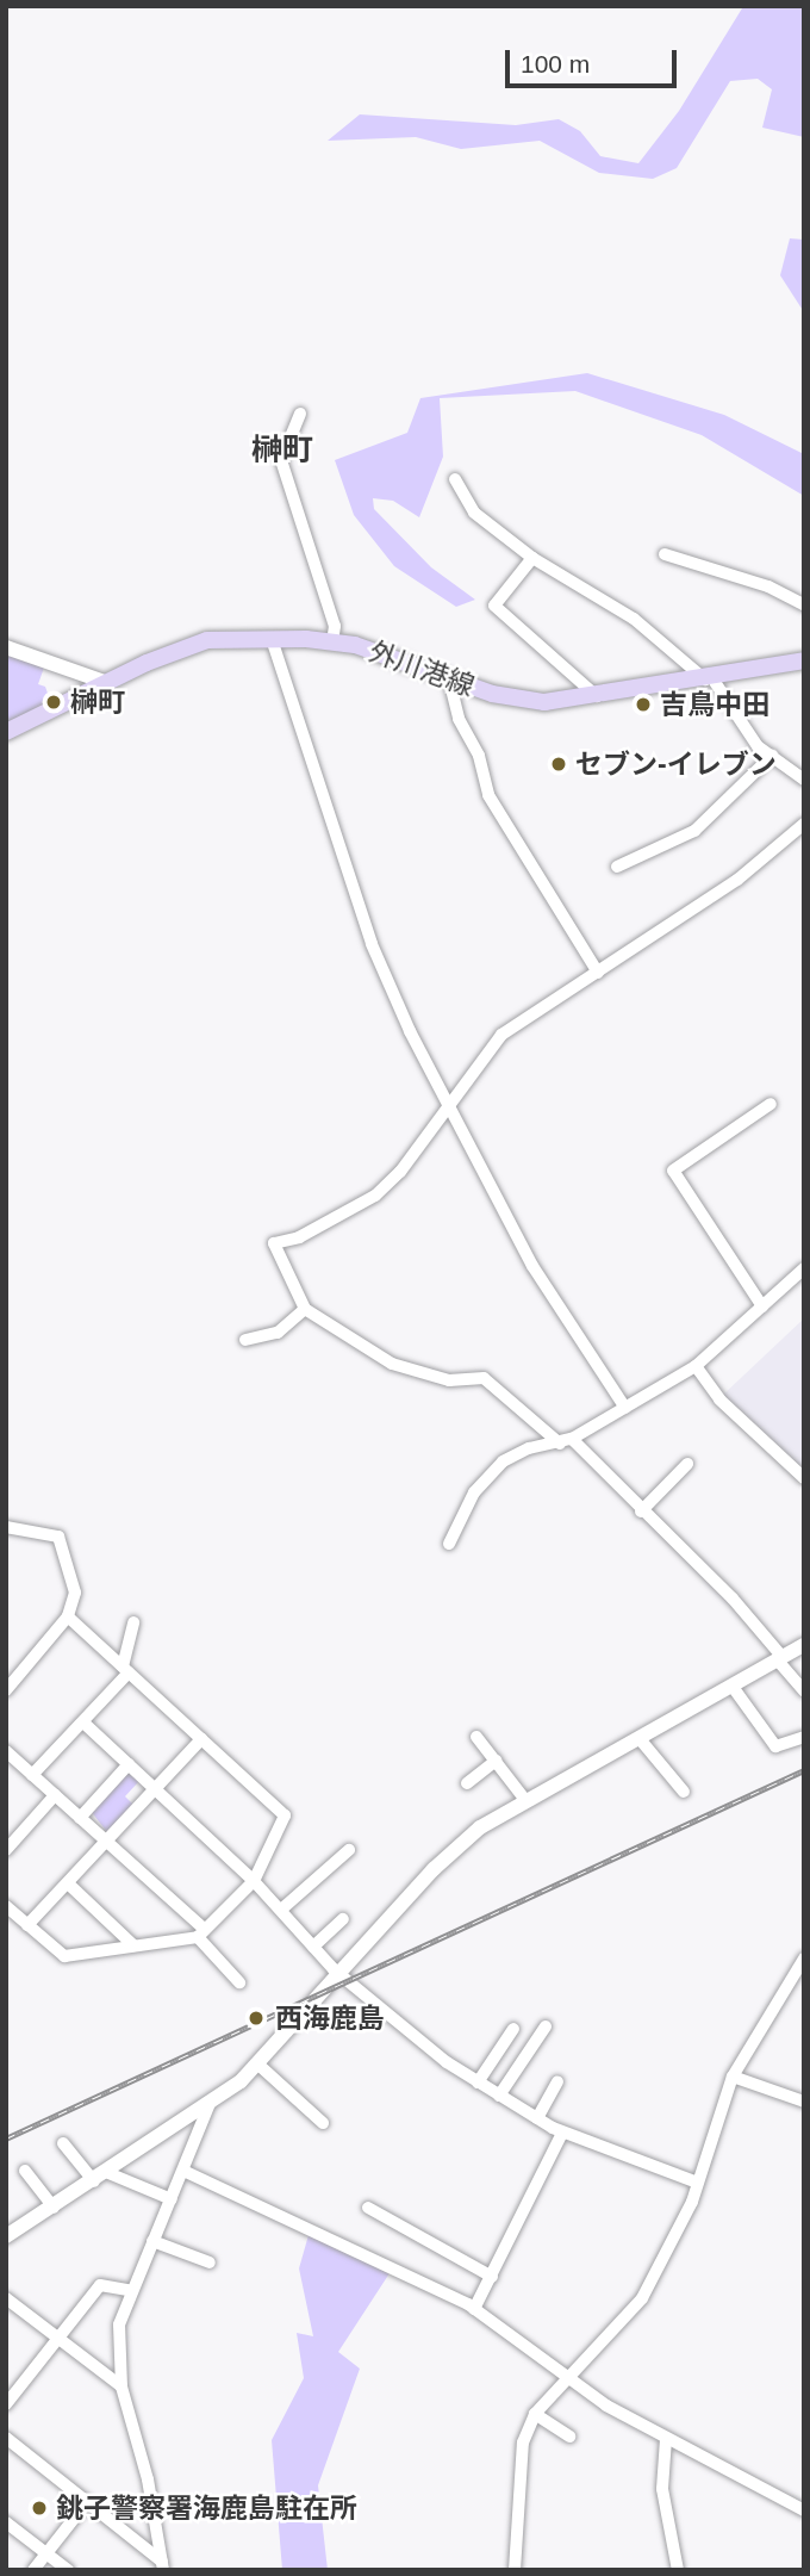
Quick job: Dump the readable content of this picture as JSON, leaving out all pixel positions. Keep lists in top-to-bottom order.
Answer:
{
  "streets": {
    "main road": ["外川港線"]
  },
  "districts": ["榊町"],
  "places": [
    "榊町",
    "吉鳥中田",
    "セブン-イレブン",
    "西海鹿島",
    "銚子警察署海鹿島駐在所"
  ],
  "scale_bar": "100 m"
}
